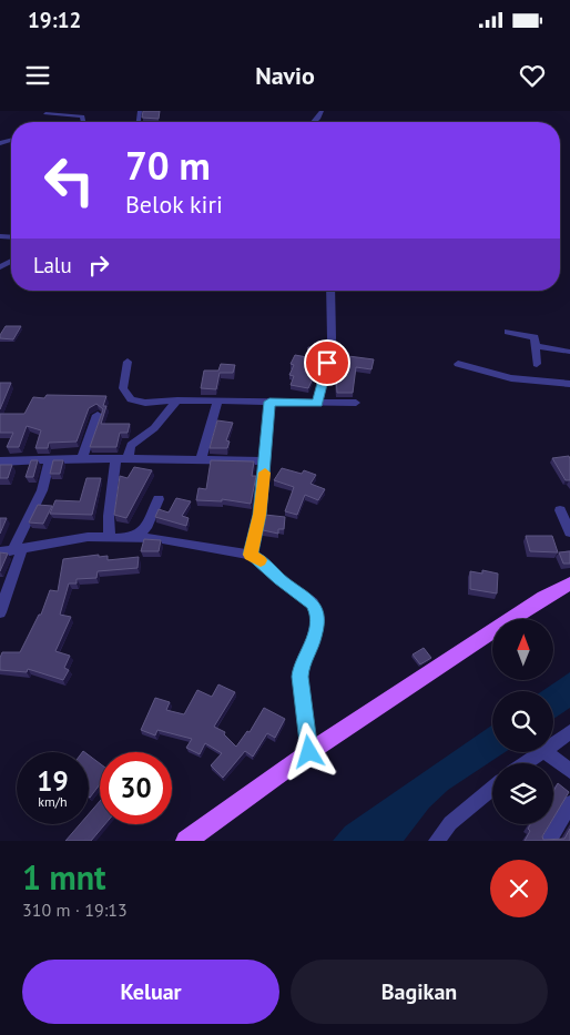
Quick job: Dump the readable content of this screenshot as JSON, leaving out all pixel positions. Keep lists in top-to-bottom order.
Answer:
{
  "north": "top",
  "page": {
    "status": "19:12",
    "header": "Navio",
    "turn": ["70 m", "Belok kiri"],
    "then": "Lalu",
    "speed": "19 km/h",
    "limit": "30",
    "heading": ["1 mnt", "310 m · 19:13"],
    "buttons": ["Keluar", "Bagikan"]
  }
}
